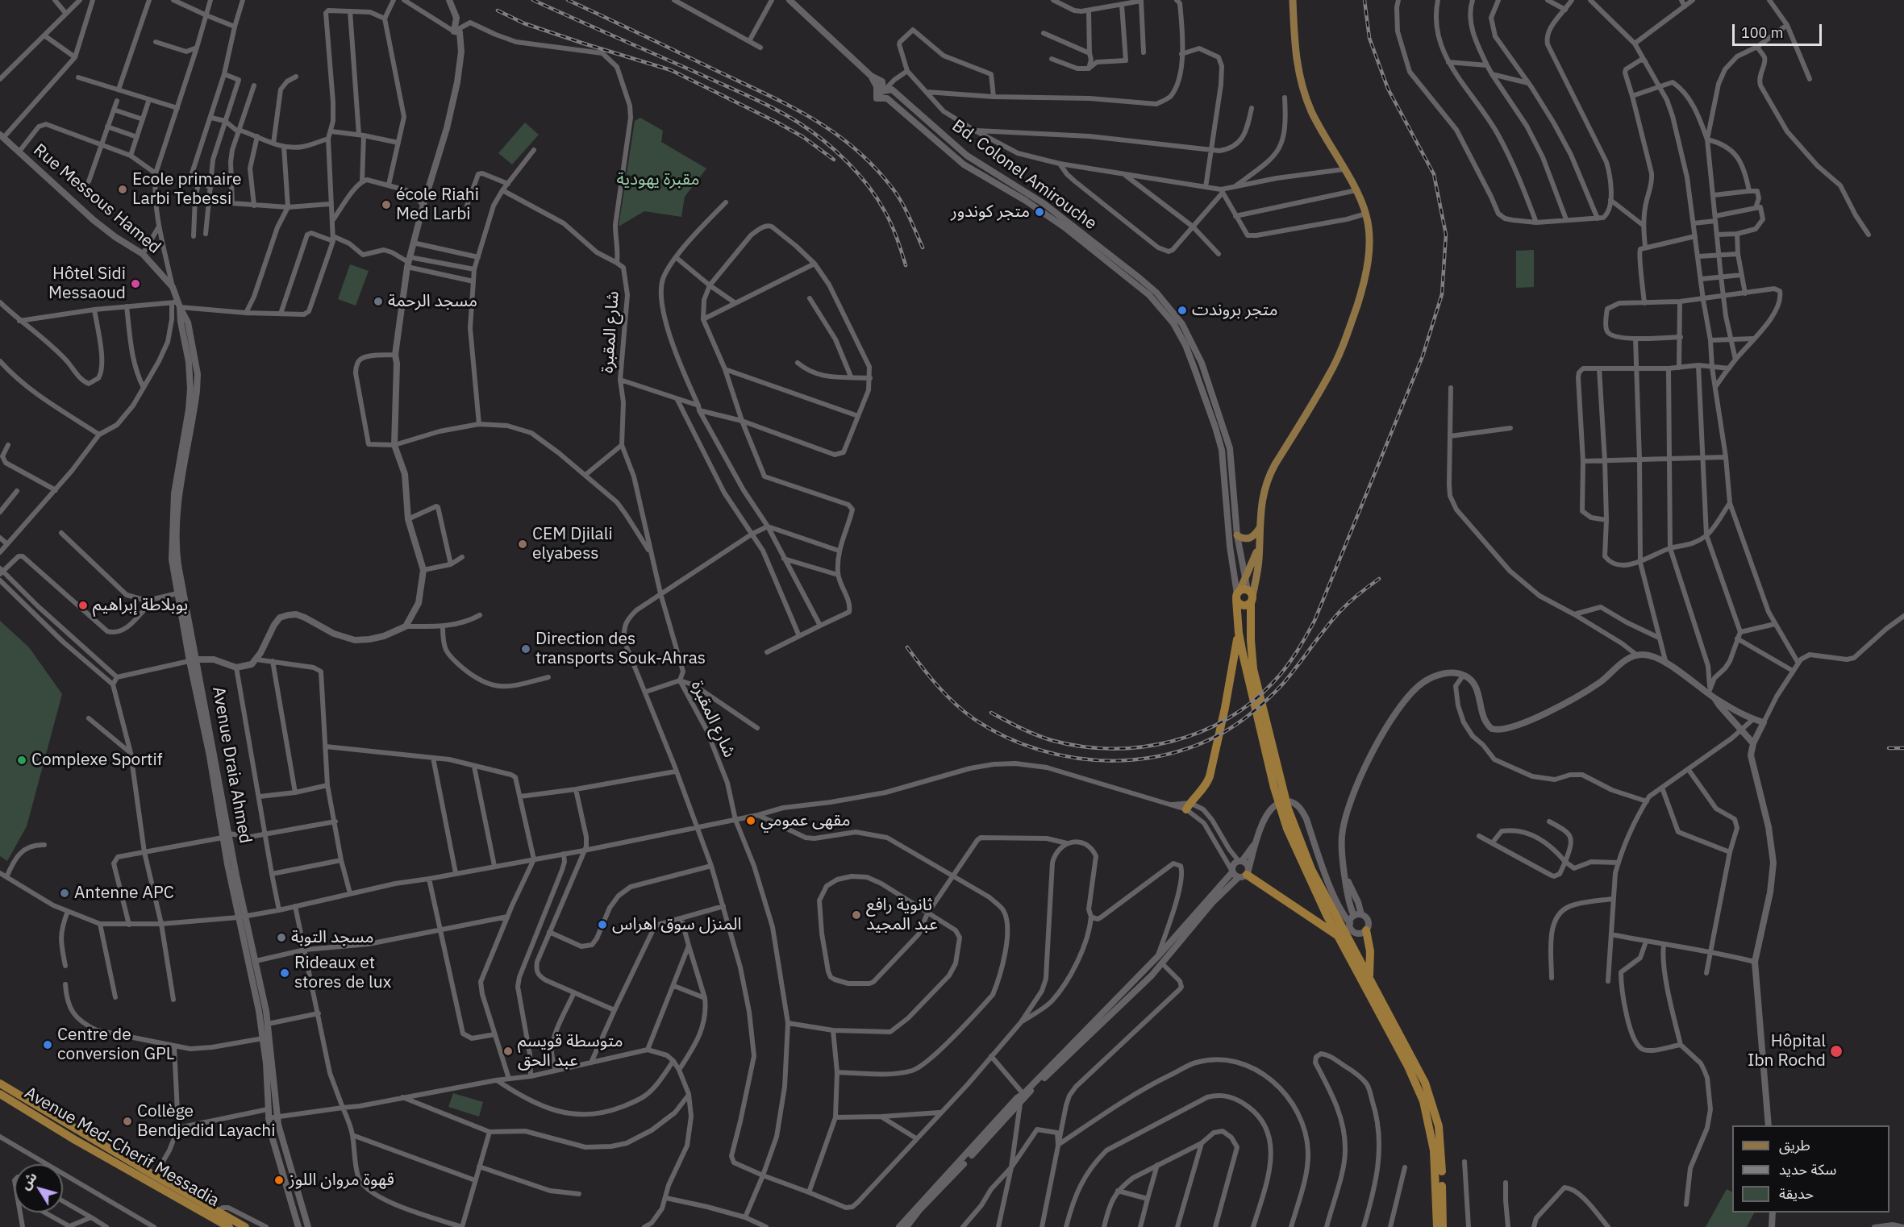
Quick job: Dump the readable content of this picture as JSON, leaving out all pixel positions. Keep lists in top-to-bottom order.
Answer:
{
  "streets": {
    "highway": ["Avenue Med-Cherif Messadia"],
    "street": [
      "Bd. Colonel Amirouche",
      "Rue Messous Hamed",
      "شارع المقبرة",
      "Avenue Draia Ahmed"
    ]
  },
  "crossings": [
    ["Rue Messous Hamed", "Avenue Draia Ahmed"]
  ],
  "parks": ["مقبرة يهودية"],
  "places": [
    "Ecole primaire Larbi Tebessi",
    "école Riahi Med Larbi",
    "متجر كوندور",
    "Hôtel Sidi Messaoud",
    "مسجد الرحمة",
    "متجر بروندت",
    "CEM Djilali elyabess",
    "بوبلاطة إبراهيم",
    "Direction des transports Souk-Ahras",
    "Complexe Sportif",
    "مقهى عمومي",
    "Antenne APC",
    "ثانوية رافع عبد المجيد",
    "المنزل سوق اهراس",
    "مسجد التوبة",
    "Rideaux et stores de lux",
    "Centre de conversion GPL",
    "متوسطة قويسم عبد الحق",
    "Hôpital Ibn Rochd",
    "Collège Bendjedid Layachi",
    "قهوة مروان اللوز"
  ],
  "legend": ["طريق", "سكة حديد", "حديقة"],
  "scale_bar": "100 m",
  "north": "top left"
}
